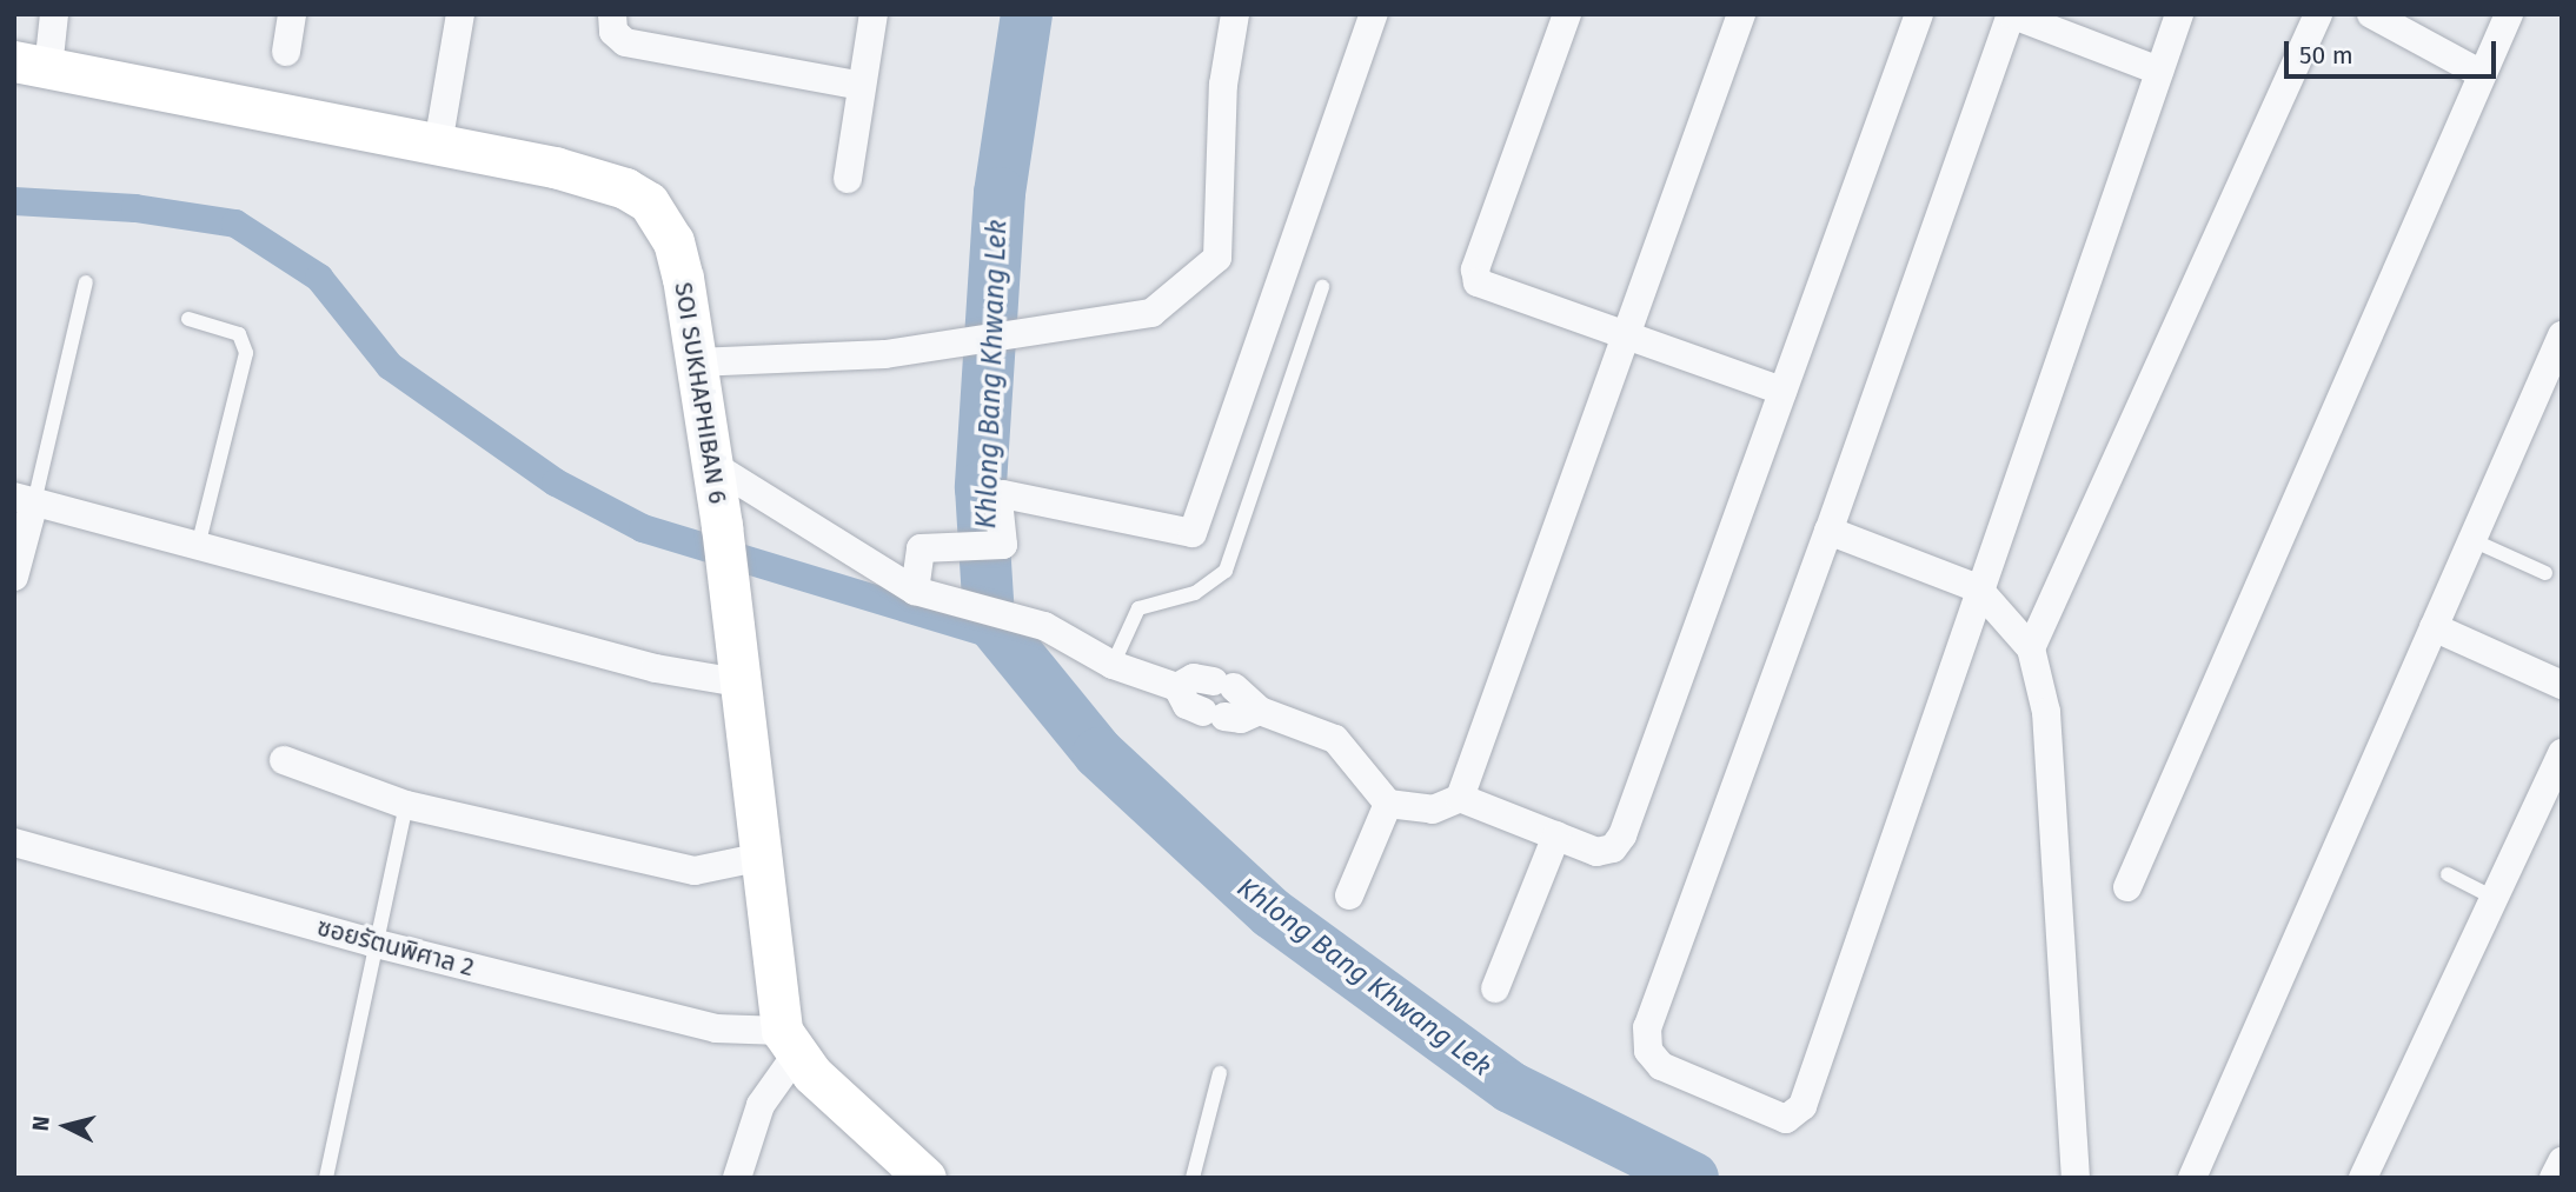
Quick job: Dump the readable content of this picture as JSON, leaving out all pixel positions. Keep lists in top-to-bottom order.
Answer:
{
  "streets": {
    "street": ["SOI SUKHAPHIBAN 6", "ซอยรัตนพิศาล 2"]
  },
  "crossings": [
    ["SOI SUKHAPHIBAN 6", "ซอยรัตนพิศาล 2"]
  ],
  "water": ["Khlong Bang Khwang Lek"],
  "scale_bar": "50 m",
  "north": "left"
}
